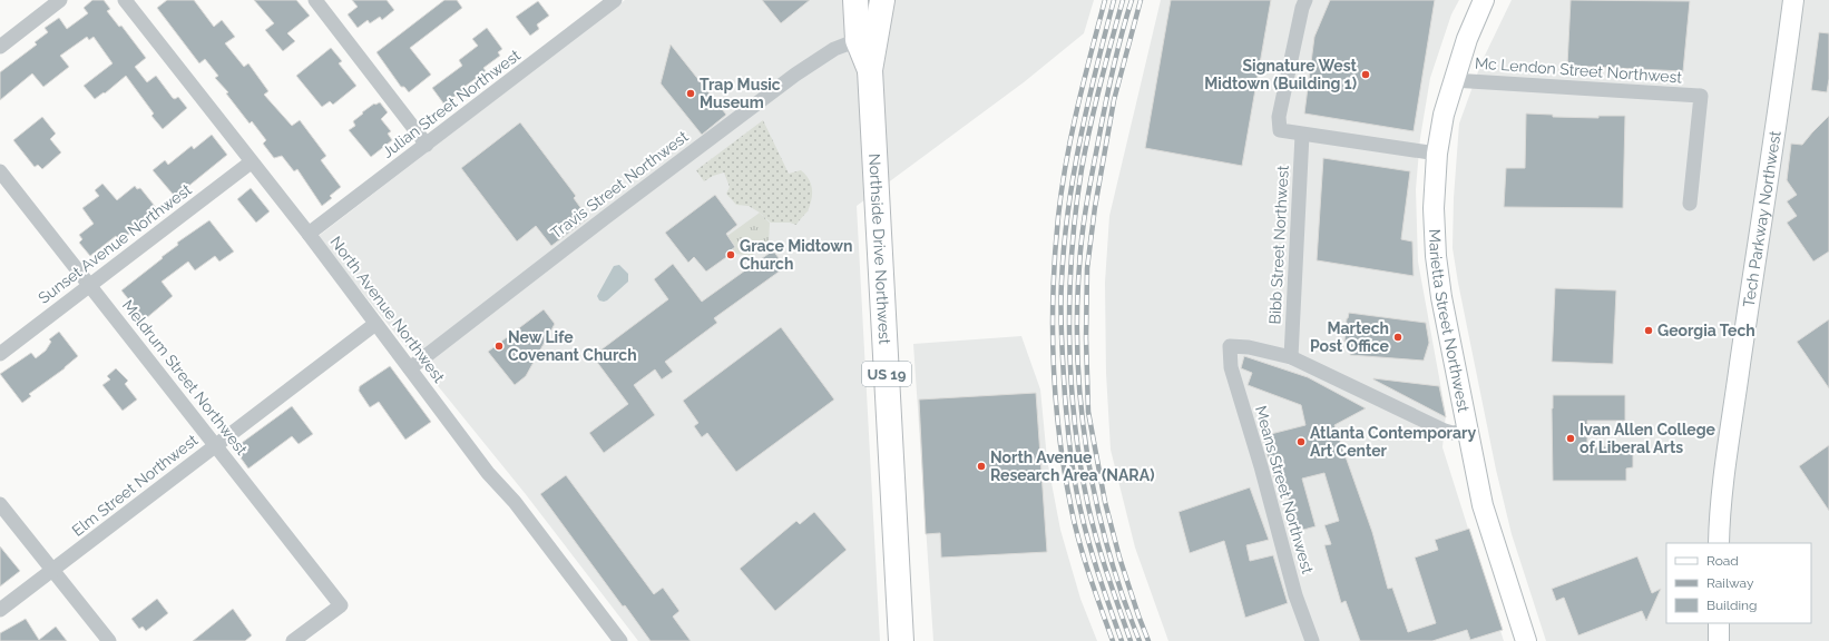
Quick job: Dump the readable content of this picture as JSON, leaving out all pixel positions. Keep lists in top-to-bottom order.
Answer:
{
  "streets": {
    "highway": ["Northside Drive Northwest", "US 19"],
    "main road": ["Tech Parkway Northwest", "Marietta Street Northwest"],
    "street": [
      "Mc Lendon Street Northwest",
      "Julian Street Northwest",
      "Travis Street Northwest",
      "Sunset Avenue Northwest",
      "Bibb Street Northwest",
      "North Avenue Northwest",
      "Meldrum Street Northwest",
      "Elm Street Northwest",
      "Means Street Northwest"
    ]
  },
  "crossings": [
    ["Mc Lendon Street Northwest", "Marietta Street Northwest"],
    ["Julian Street Northwest", "North Avenue Northwest"],
    ["Travis Street Northwest", "Northside Drive Northwest"],
    ["Travis Street Northwest", "North Avenue Northwest"],
    ["Sunset Avenue Northwest", "North Avenue Northwest"],
    ["Sunset Avenue Northwest", "Meldrum Street Northwest"],
    ["Bibb Street Northwest", "Means Street Northwest"],
    ["North Avenue Northwest", "Elm Street Northwest"],
    ["Meldrum Street Northwest", "Elm Street Northwest"]
  ],
  "places": [
    "Signature West Midtown (Building 1)",
    "Trap Music Museum",
    "Grace Midtown Church",
    "Georgia Tech",
    "Martech Post Office",
    "New Life Covenant Church",
    "Ivan Allen College of Liberal Arts",
    "Atlanta Contemporary Art Center",
    "North Avenue Research Area (NARA)"
  ],
  "legend": ["Road", "Railway", "Building"]
}
